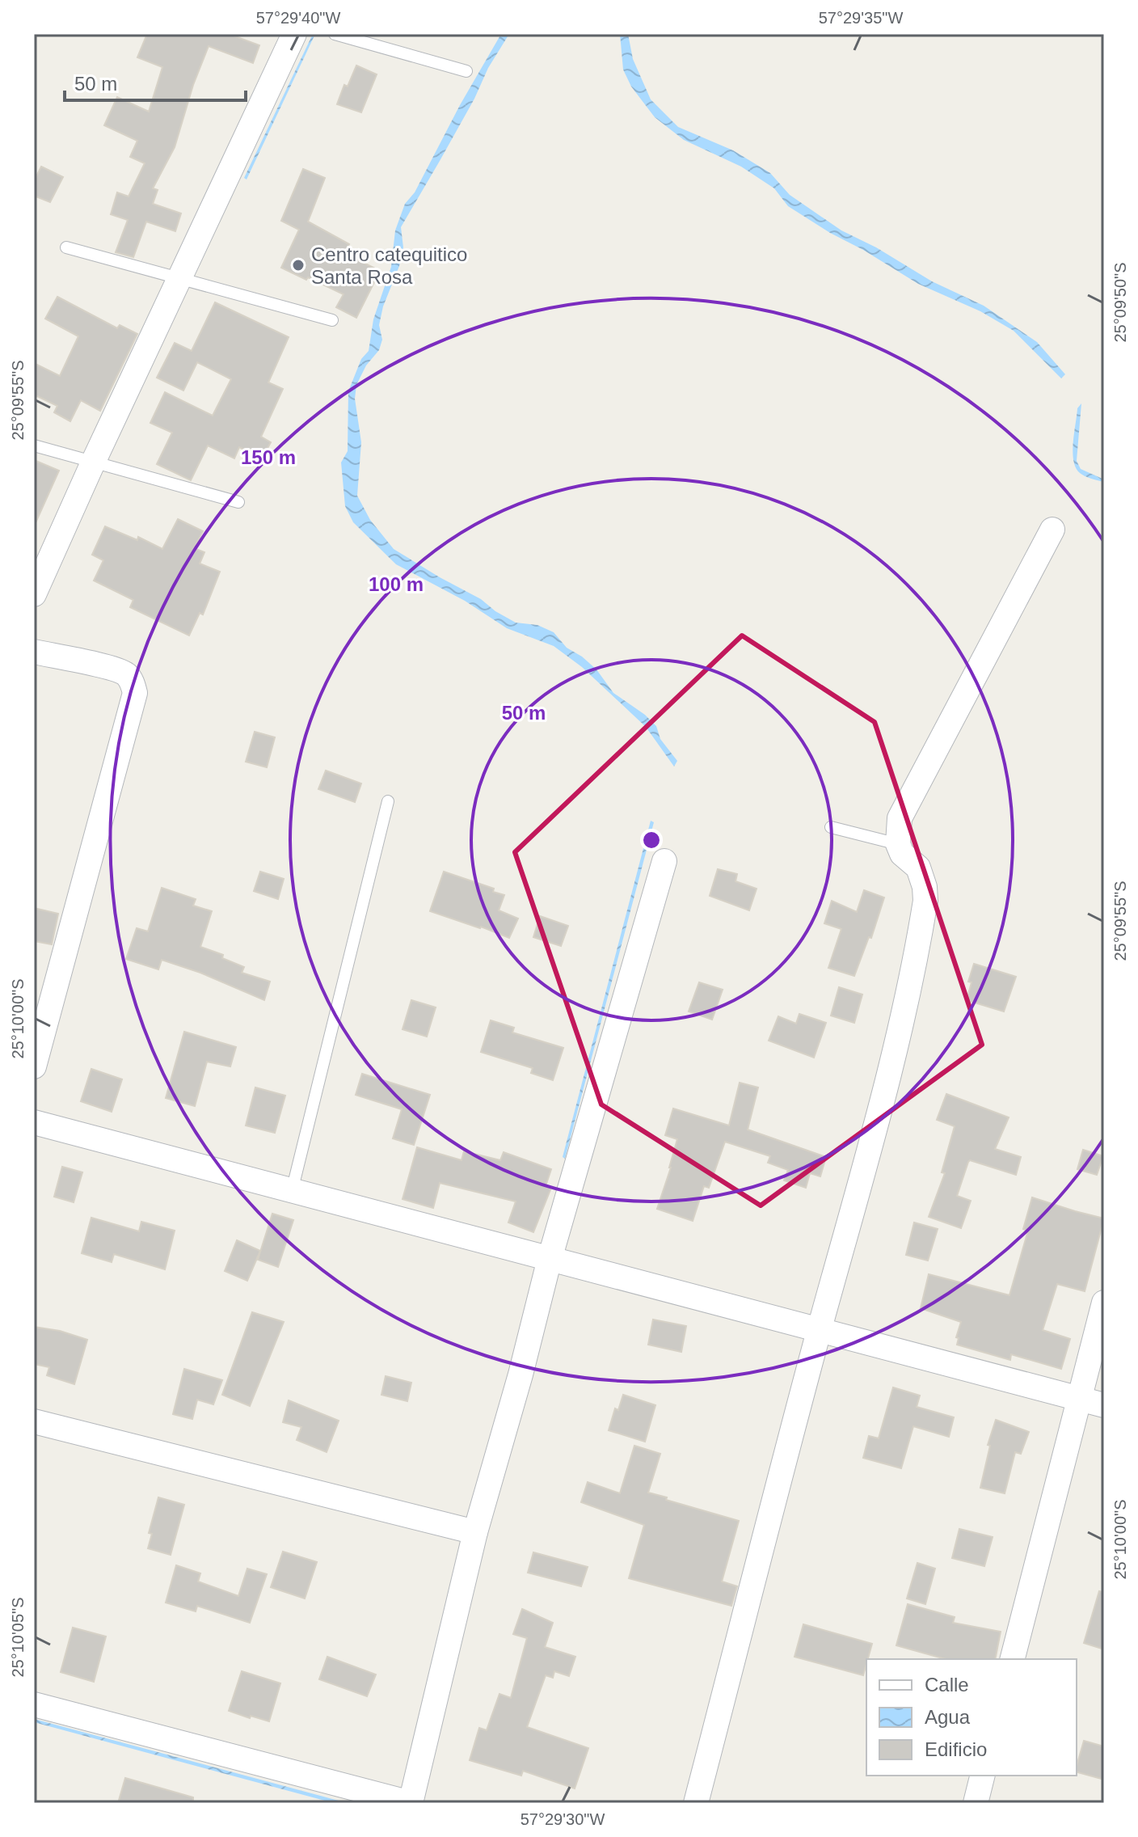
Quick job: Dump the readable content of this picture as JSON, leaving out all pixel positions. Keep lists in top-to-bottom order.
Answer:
{
  "places": ["Centro catequitico Santa Rosa"],
  "legend": ["Calle", "Agua", "Edificio"],
  "scale_bar": "50 m",
  "coordinates": [
    "57°29'40\"W",
    "57°29'35\"W",
    "25°09'50\"S",
    "25°09'55\"S",
    "25°10'00\"S",
    "25°10'05\"S",
    "57°29'30\"W"
  ],
  "rings": ["150 m", "100 m", "50 m"]
}
